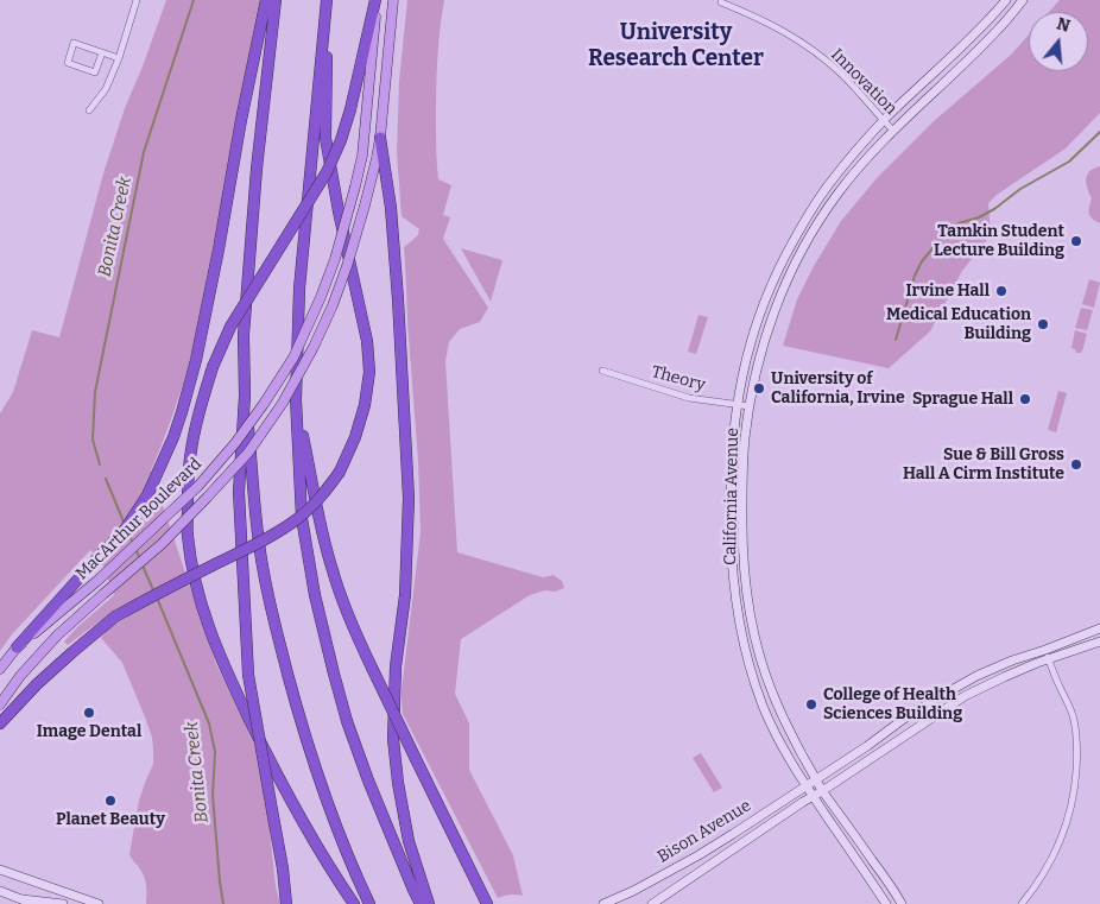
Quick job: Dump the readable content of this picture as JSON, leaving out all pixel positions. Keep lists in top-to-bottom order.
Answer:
{
  "streets": {
    "main road": ["MacArthur Boulevard"],
    "street": [
      "Innovation",
      "Theory",
      "California Avenue",
      "Bison Avenue"
    ]
  },
  "crossings": [
    ["Innovation", "California Avenue"],
    ["Theory", "California Avenue"],
    ["California Avenue", "Bison Avenue"]
  ],
  "districts": ["University Research Center"],
  "water": ["Bonita Creek"],
  "places": [
    "Tamkin Student Lecture Building",
    "Irvine Hall",
    "Medical Education Building",
    "University of California, Irvine",
    "Sprague Hall",
    "Sue & Bill Gross Hall A Cirm Institute",
    "College of Health Sciences Building",
    "Image Dental",
    "Planet Beauty"
  ],
  "north": "top"
}
